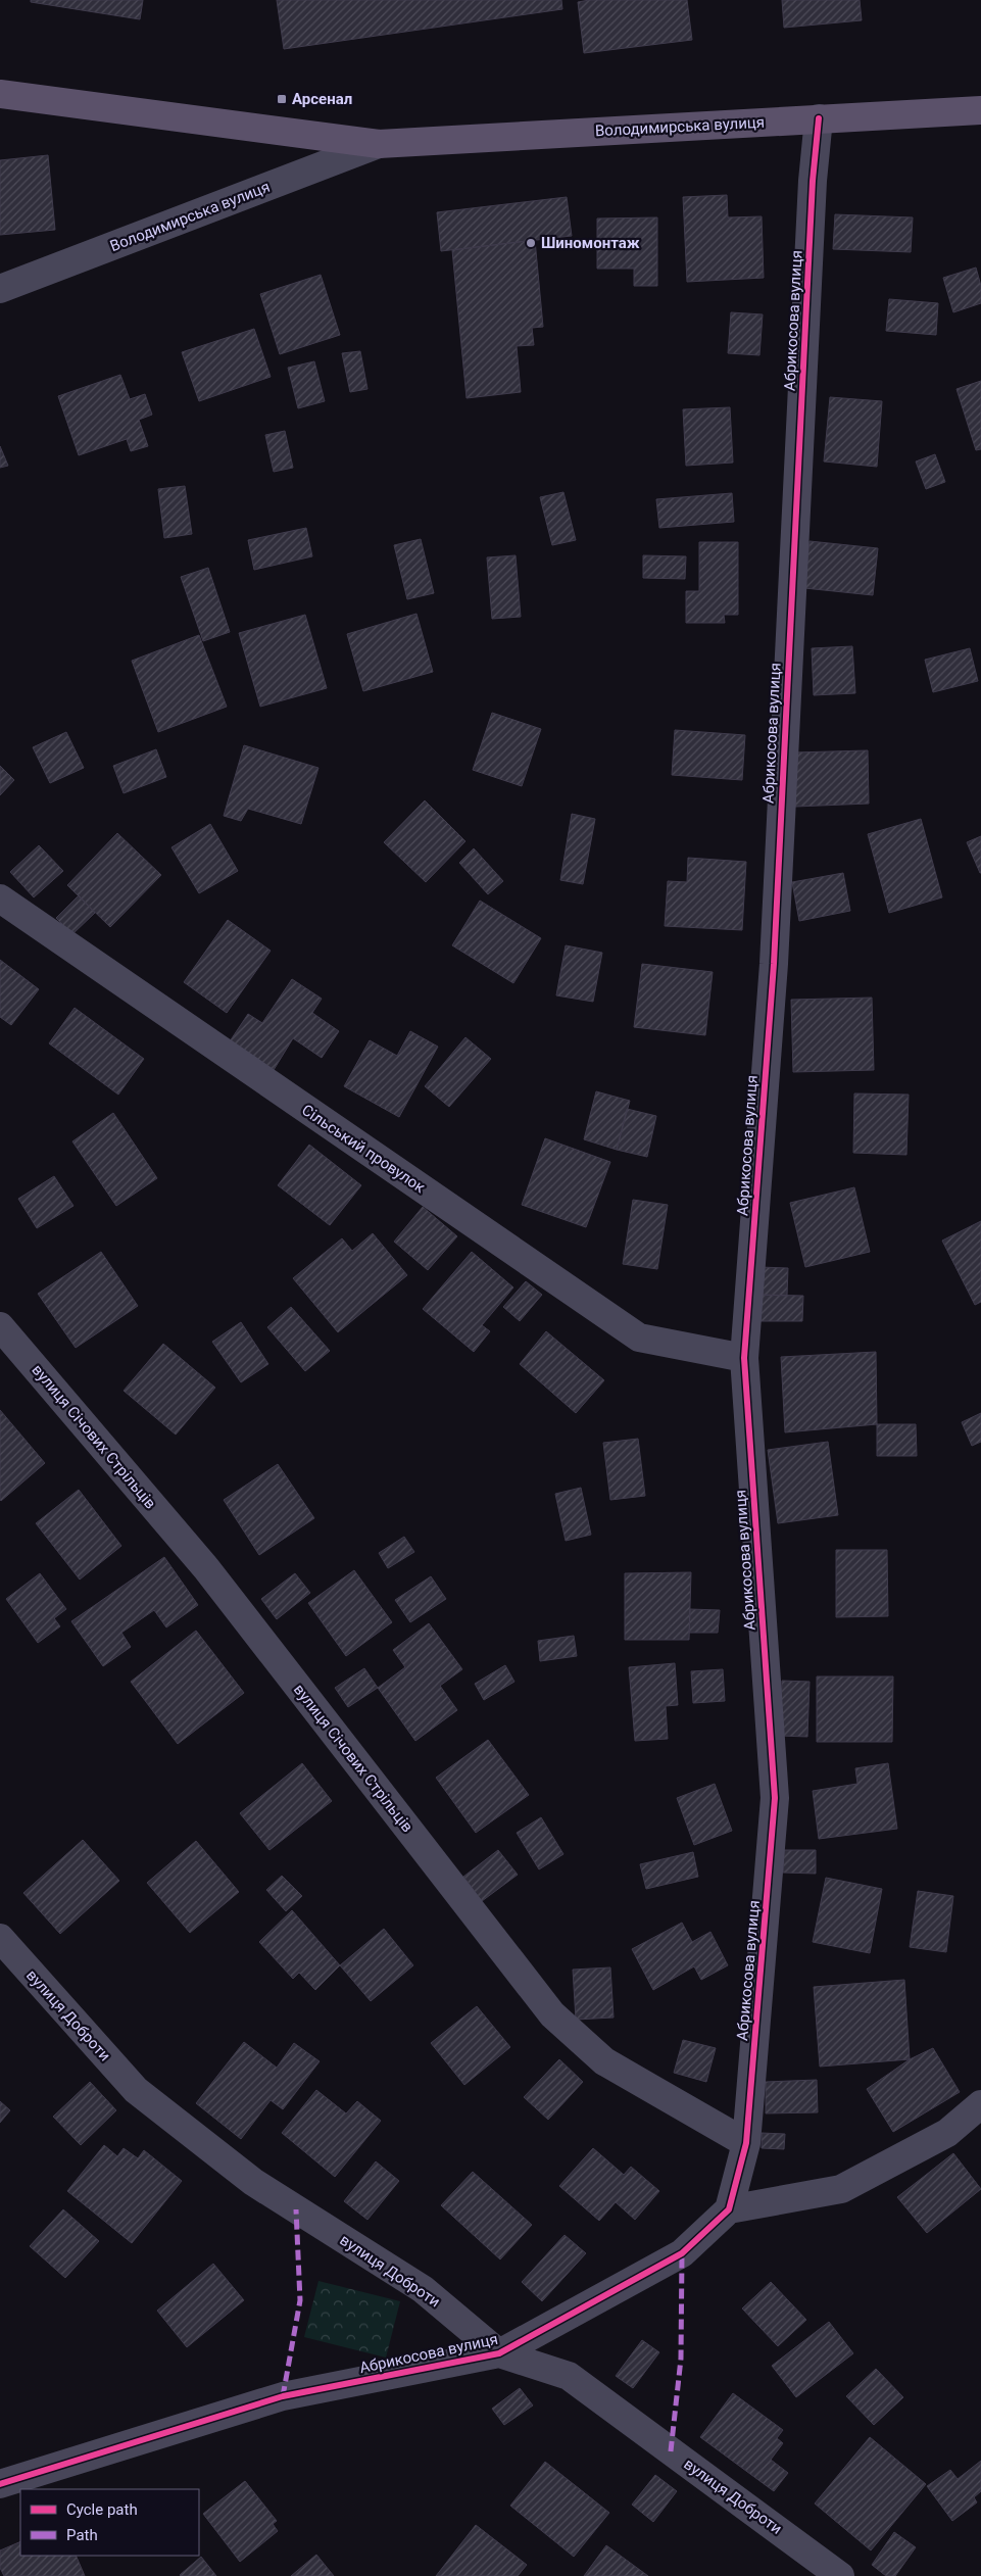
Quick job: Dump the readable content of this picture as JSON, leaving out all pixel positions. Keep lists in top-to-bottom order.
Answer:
{
  "streets": {
    "main road": ["Володимирська вулиця"],
    "street": [
      "Абрикосова вулиця",
      "Сільський провулок",
      "вулиця Січових Стрільців",
      "вулиця Доброти"
    ]
  },
  "crossings": [
    ["Володимирська вулиця", "Абрикосова вулиця"],
    ["Абрикосова вулиця", "Сільський провулок"],
    ["Абрикосова вулиця", "вулиця Січових Стрільців"],
    ["Абрикосова вулиця", "вулиця Доброти"]
  ],
  "places": {
    "transit": ["Арсенал"],
    "other": ["Шиномонтаж"]
  },
  "legend": ["Cycle path", "Path"]
}
